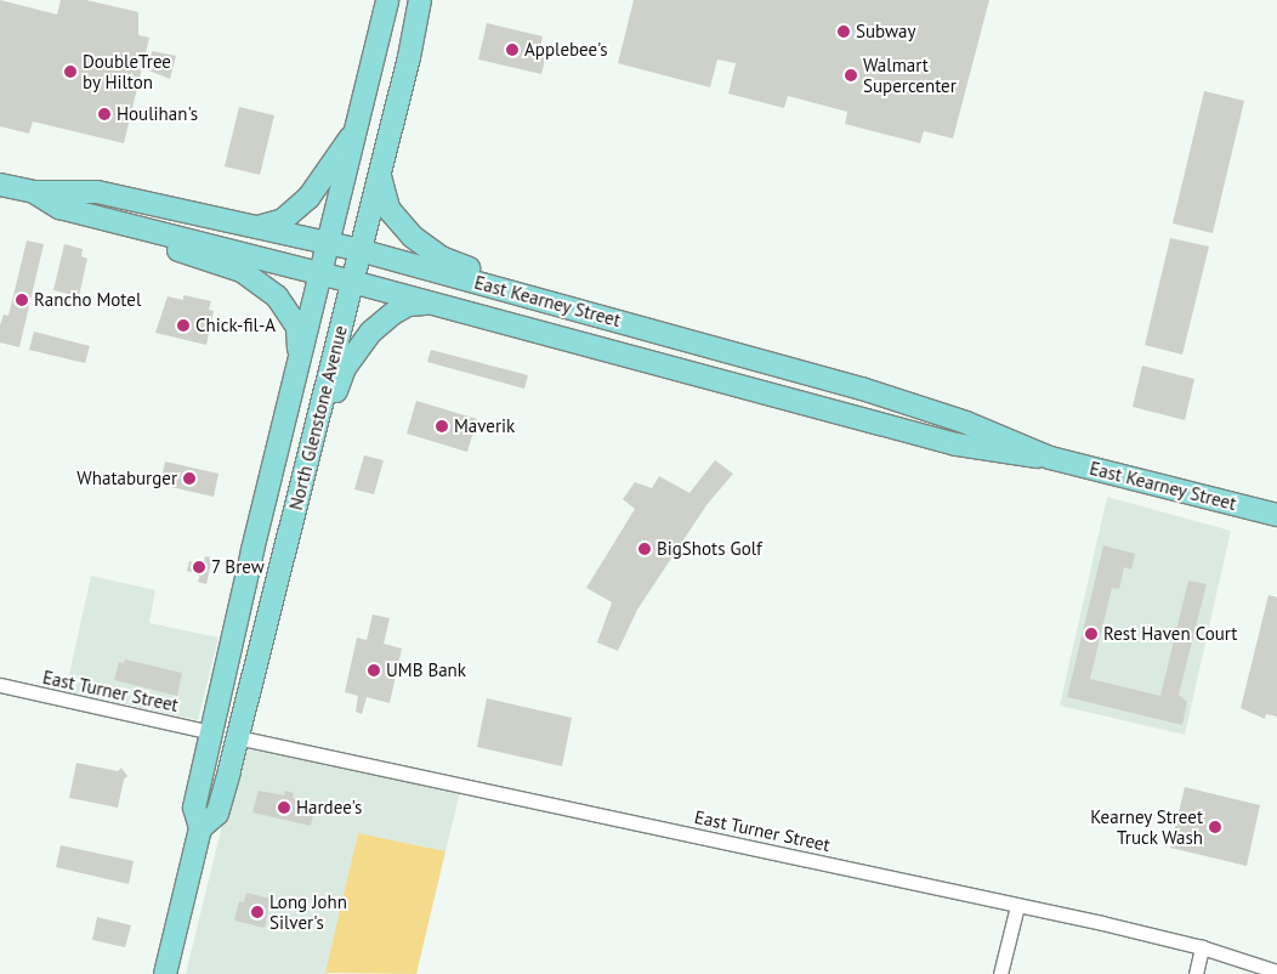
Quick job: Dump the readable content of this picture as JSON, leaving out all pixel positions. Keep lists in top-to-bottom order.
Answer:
{
  "streets": {
    "main road": ["East Kearney Street", "North Glenstone Avenue"],
    "street": ["East Turner Street"]
  },
  "crossings": [
    ["East Kearney Street", "North Glenstone Avenue"],
    ["North Glenstone Avenue", "East Turner Street"]
  ],
  "places": [
    "Subway",
    "Applebee's",
    "DoubleTree by Hilton",
    "Walmart Supercenter",
    "Houlihan's",
    "Rancho Motel",
    "Chick-fil-A",
    "Maverik",
    "Whataburger",
    "BigShots Golf",
    "7 Brew",
    "Rest Haven Court",
    "UMB Bank",
    "Hardee's",
    "Kearney Street Truck Wash",
    "Long John Silver's"
  ]
}
